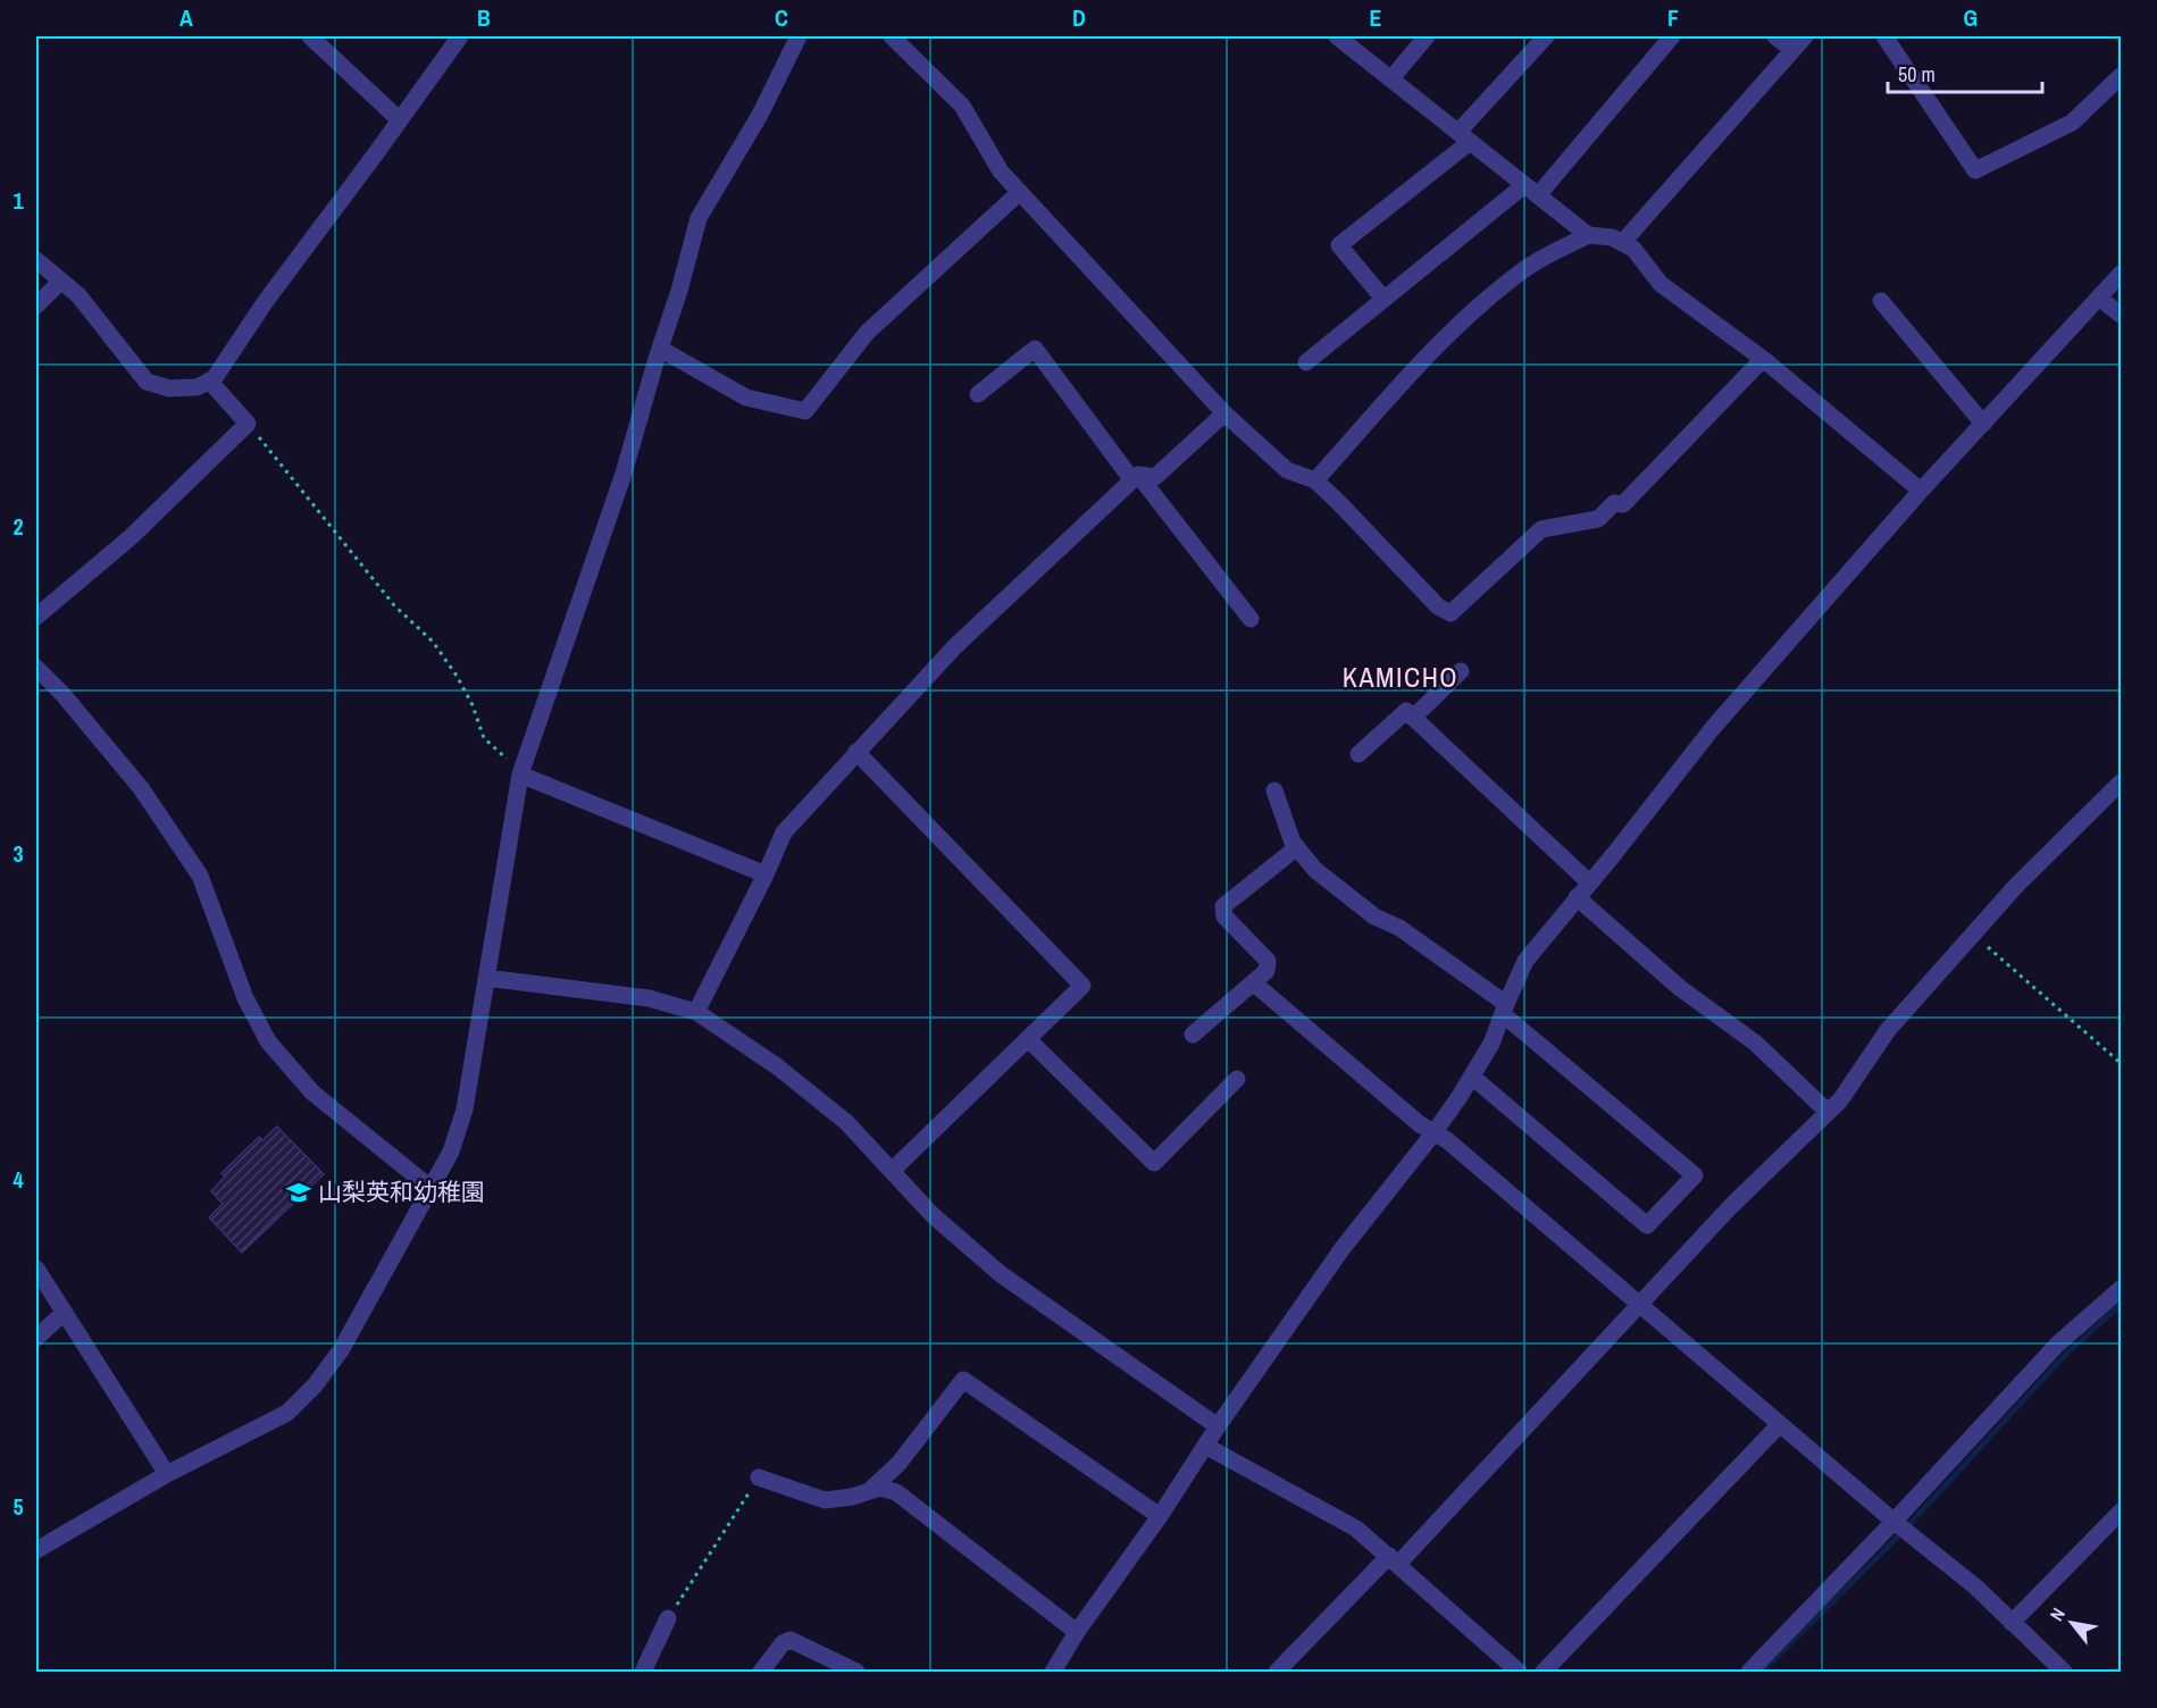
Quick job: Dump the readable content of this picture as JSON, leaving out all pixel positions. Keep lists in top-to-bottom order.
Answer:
{
  "districts": ["KAMICHO"],
  "places": {
    "school or university": ["山梨英和幼稚園"]
  },
  "scale_bar": "50 m",
  "north": "top left",
  "grid": {
    "columns": [
      "A",
      "B",
      "C",
      "D",
      "E",
      "F",
      "G"
    ],
    "rows": [
      "1",
      "2",
      "3",
      "4",
      "5"
    ]
  }
}
